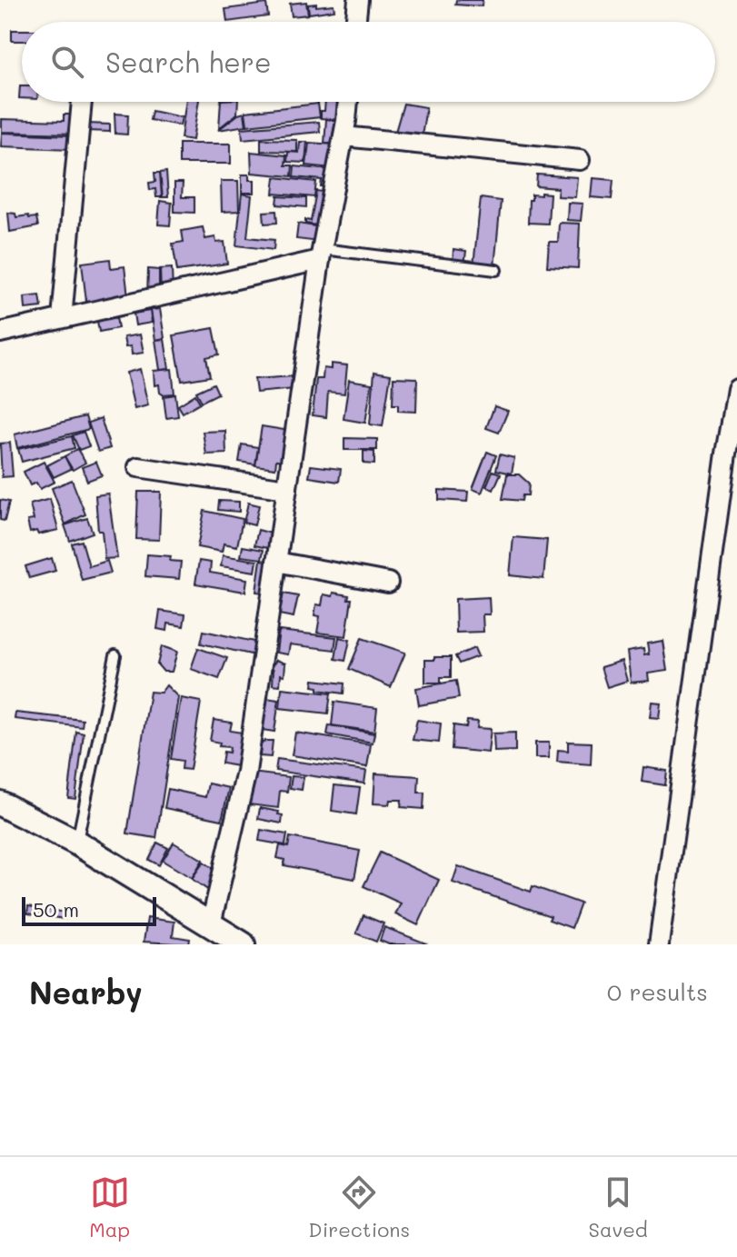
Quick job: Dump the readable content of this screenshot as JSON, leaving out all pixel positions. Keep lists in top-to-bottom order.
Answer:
{
  "scale_bar": "50 m",
  "page": {
    "search": "Search here",
    "scale": "50 m",
    "heading": ["Nearby", "0 results"],
    "nav": ["Map", "Directions", "Saved"]
  }
}
